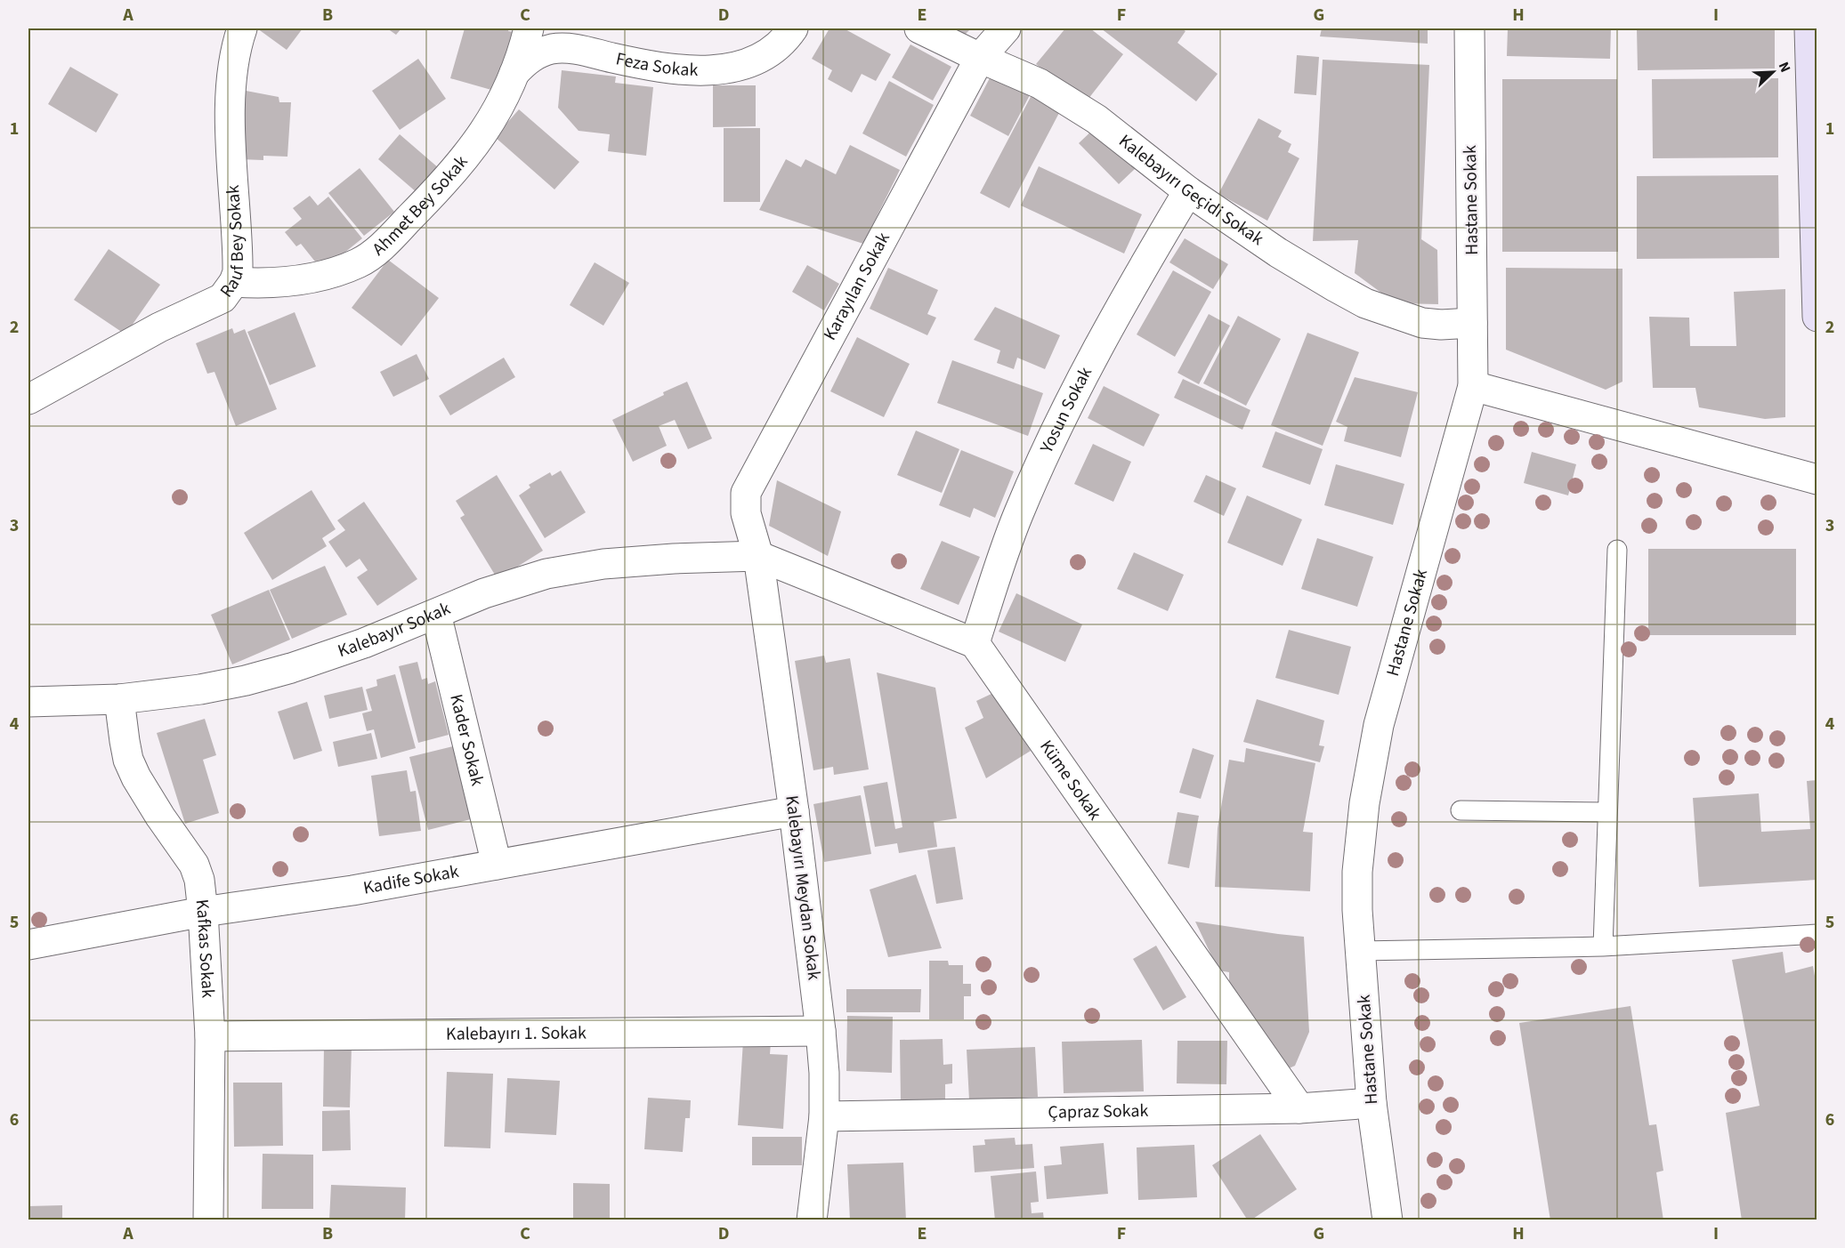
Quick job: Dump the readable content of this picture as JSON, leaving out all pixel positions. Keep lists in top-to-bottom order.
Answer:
{
  "streets": {
    "street": [
      "Feza Sokak",
      "Kalebayırı Geçidi Sokak",
      "Hastane Sokak",
      "Ahmet Bey Sokak",
      "Rauf Bey Sokak",
      "Karayılan Sokak",
      "Yosun Sokak",
      "Kalebayır Sokak",
      "Kader Sokak",
      "Küme Sokak",
      "Kadife Sokak",
      "Kalebayırı Meydan Sokak",
      "Kafkas Sokak",
      "Kalebayırı 1. Sokak",
      "Çapraz Sokak"
    ]
  },
  "crossings": [
    ["Feza Sokak", "Ahmet Bey Sokak"],
    ["Kalebayırı Geçidi Sokak", "Hastane Sokak"],
    ["Kalebayırı Geçidi Sokak", "Karayılan Sokak"],
    ["Kalebayırı Geçidi Sokak", "Yosun Sokak"],
    ["Hastane Sokak", "Çapraz Sokak"],
    ["Ahmet Bey Sokak", "Rauf Bey Sokak"],
    ["Karayılan Sokak", "Kalebayır Sokak"],
    ["Karayılan Sokak", "Kalebayırı Meydan Sokak"],
    ["Yosun Sokak", "Küme Sokak"],
    ["Kalebayır Sokak", "Kader Sokak"],
    ["Kalebayır Sokak", "Kalebayırı Meydan Sokak"],
    ["Kalebayır Sokak", "Kafkas Sokak"],
    ["Kader Sokak", "Kadife Sokak"],
    ["Küme Sokak", "Çapraz Sokak"],
    ["Kadife Sokak", "Kalebayırı Meydan Sokak"],
    ["Kadife Sokak", "Kafkas Sokak"],
    ["Kalebayırı Meydan Sokak", "Kalebayırı 1. Sokak"],
    ["Kalebayırı Meydan Sokak", "Çapraz Sokak"],
    ["Kafkas Sokak", "Kalebayırı 1. Sokak"]
  ],
  "north": "top right",
  "grid": {
    "columns": [
      "A",
      "B",
      "C",
      "D",
      "E",
      "F",
      "G",
      "H",
      "I"
    ],
    "rows": [
      "1",
      "2",
      "3",
      "4",
      "5",
      "6"
    ]
  }
}
